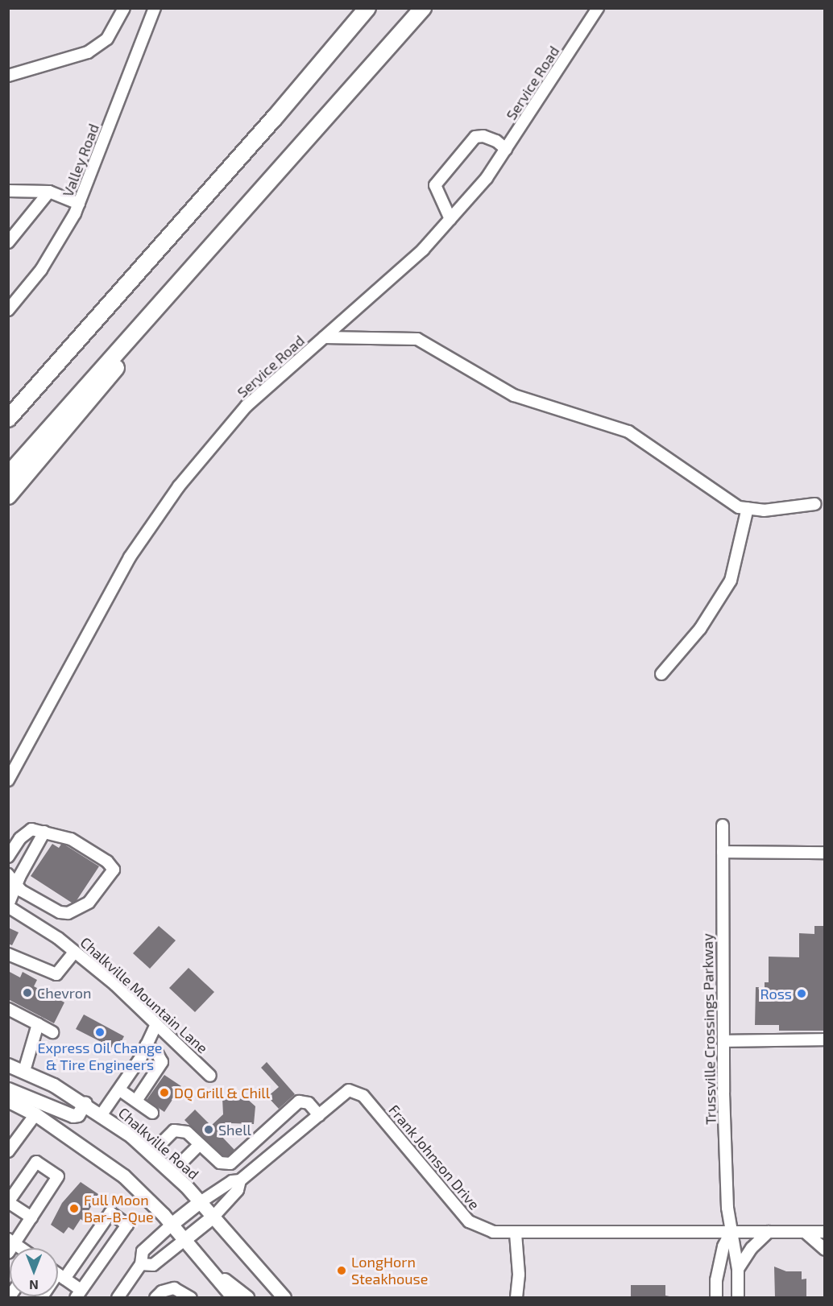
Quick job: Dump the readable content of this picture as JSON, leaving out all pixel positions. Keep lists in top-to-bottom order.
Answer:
{
  "streets": {
    "main road": ["Chalkville Road"],
    "street": [
      "Service Road",
      "Valley Road",
      "Chalkville Mountain Lane",
      "Trussville Crossings Parkway",
      "Frank Johnson Drive"
    ]
  },
  "crossings": [
    ["Trussville Crossings Parkway", "Frank Johnson Drive"],
    ["Chalkville Road", "Frank Johnson Drive"]
  ],
  "places": [
    "Chevron",
    "Ross",
    "Express Oil Change & Tire Engineers",
    "DQ Grill & Chill",
    "Shell",
    "Full Moon Bar-B-Que",
    "LongHorn Steakhouse"
  ],
  "north": "bottom"
}
